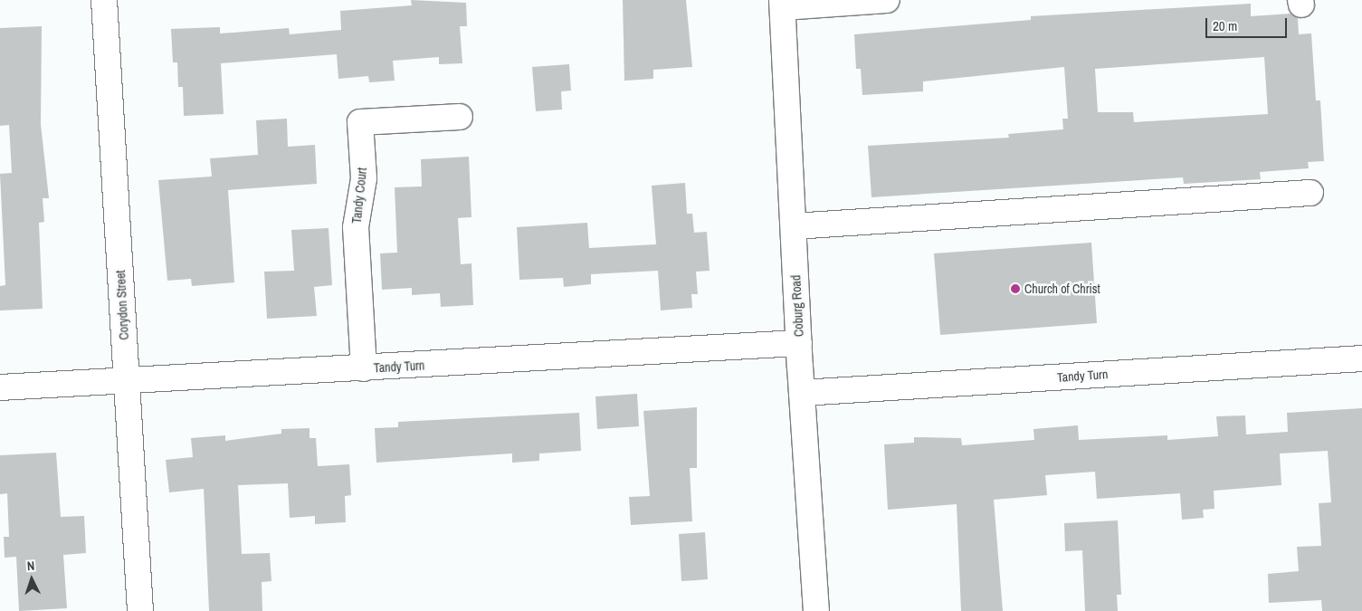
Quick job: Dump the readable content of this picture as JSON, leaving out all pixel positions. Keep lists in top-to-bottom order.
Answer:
{
  "streets": {
    "street": [
      "Tandy Court",
      "Corydon Street",
      "Coburg Road",
      "Tandy Turn"
    ]
  },
  "crossings": [
    ["Tandy Court", "Tandy Turn"],
    ["Corydon Street", "Tandy Turn"],
    ["Coburg Road", "Tandy Turn"]
  ],
  "places": ["Church of Christ"],
  "scale_bar": "20 m",
  "north": "top"
}
